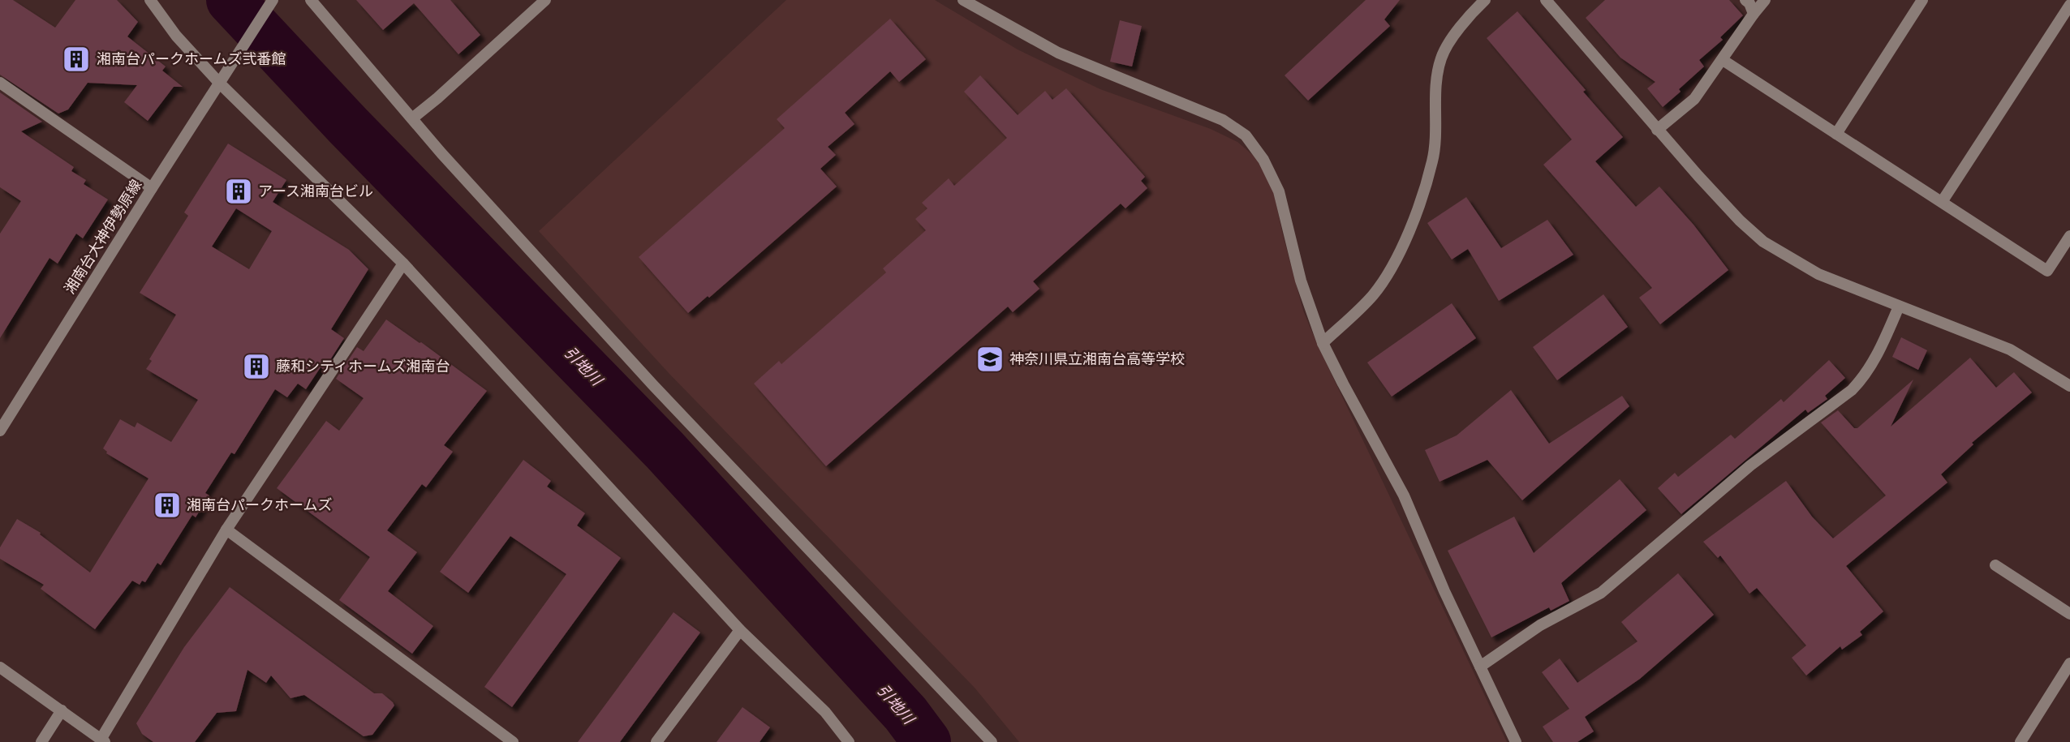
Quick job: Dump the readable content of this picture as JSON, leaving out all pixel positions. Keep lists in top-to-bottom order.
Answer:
{
  "streets": {
    "street": ["湘南台大神伊勢原線"]
  },
  "water": ["引地川"],
  "places": {
    "building": [
      "湘南台パークホームズ弐番館",
      "アース湘南台ビル",
      "藤和シティホームズ湘南台",
      "湘南台パークホームズ"
    ],
    "school or university": ["神奈川県立湘南台高等学校"]
  }
}
